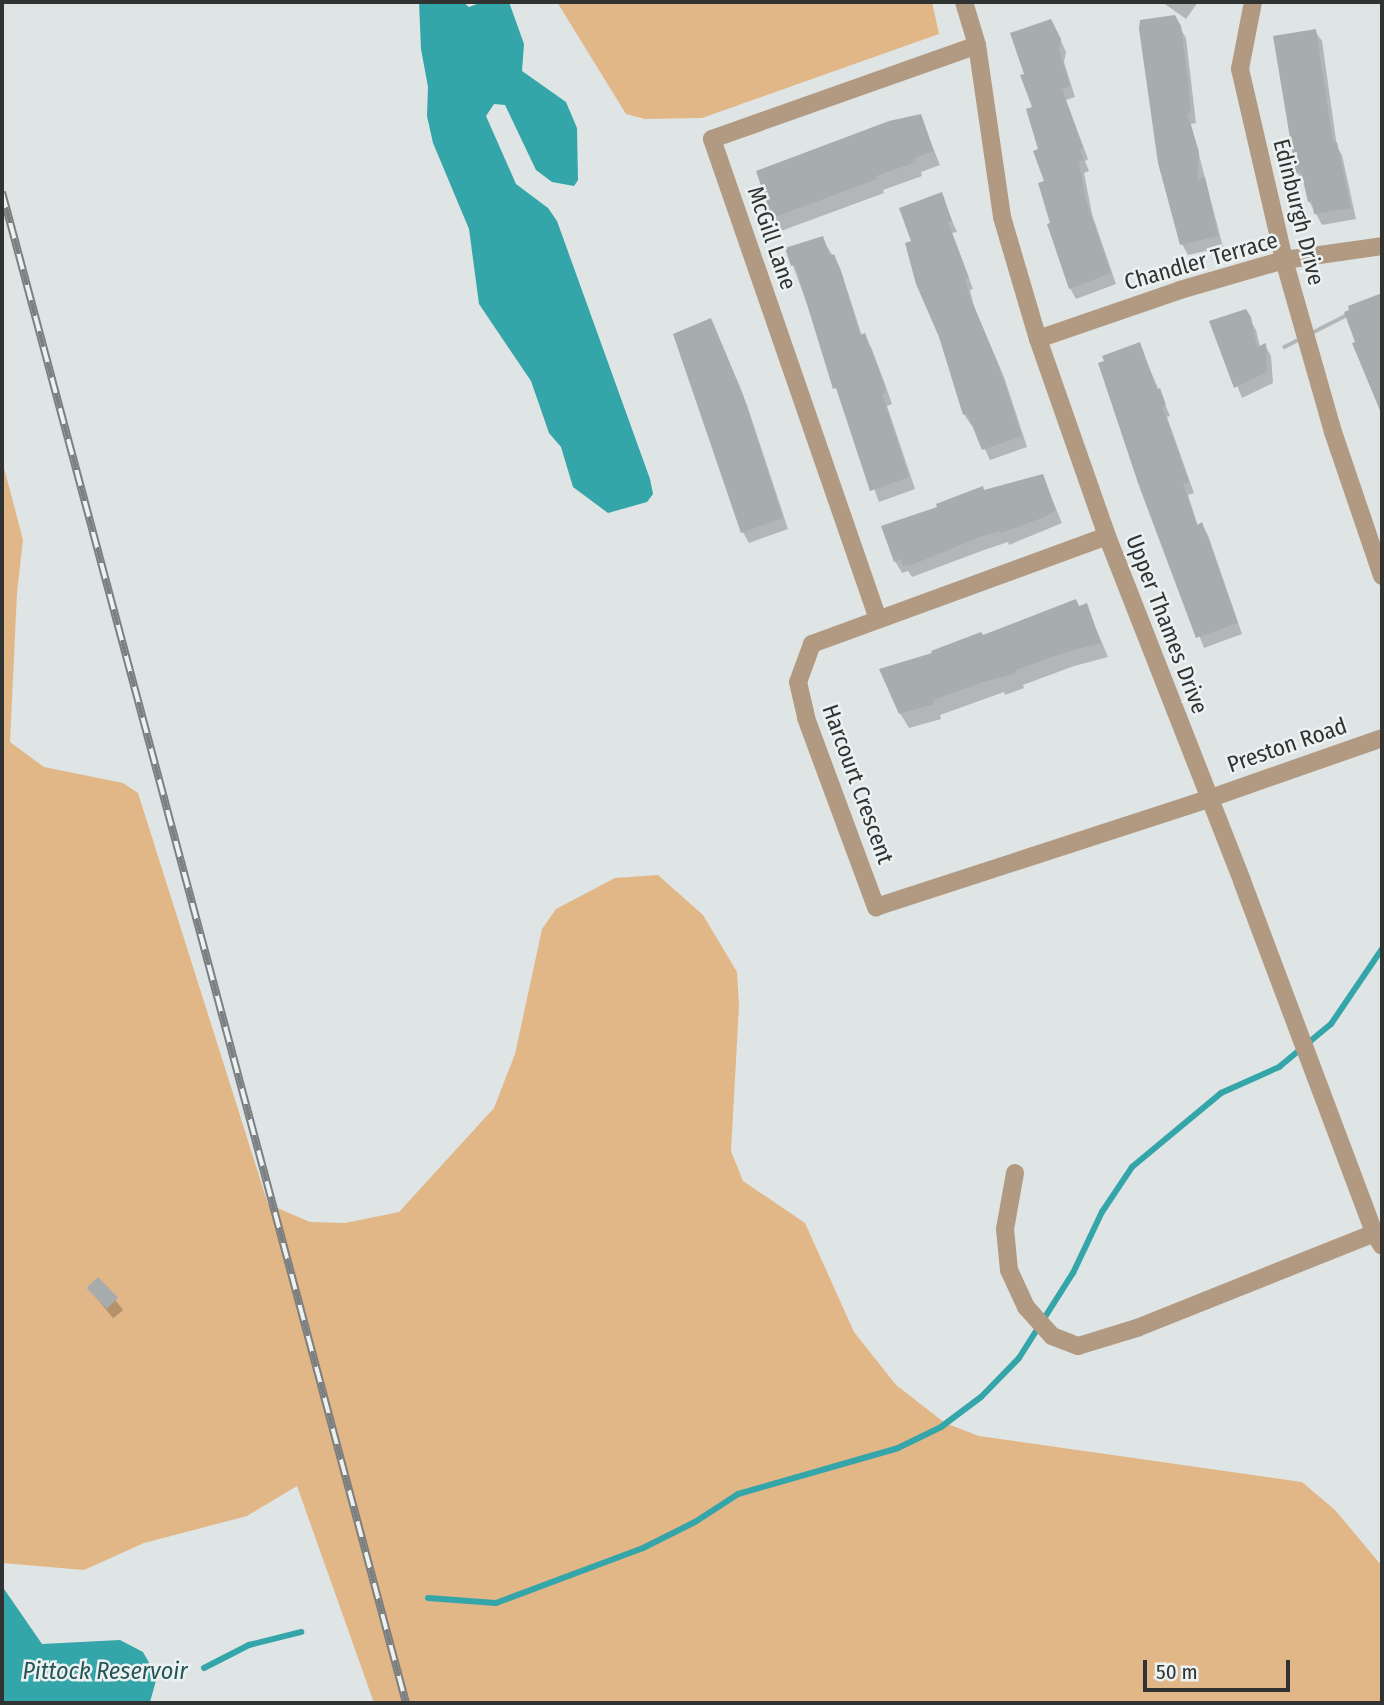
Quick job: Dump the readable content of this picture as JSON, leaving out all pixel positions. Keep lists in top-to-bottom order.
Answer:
{
  "streets": {
    "street": [
      "Edinburgh Drive",
      "McGill Lane",
      "Chandler Terrace",
      "Upper Thames Drive",
      "Preston Road",
      "Harcourt Crescent"
    ]
  },
  "crossings": [
    ["Edinburgh Drive", "Chandler Terrace"],
    ["McGill Lane", "Upper Thames Drive"],
    ["McGill Lane", "Harcourt Crescent"],
    ["Chandler Terrace", "Upper Thames Drive"],
    ["Upper Thames Drive", "Preston Road"],
    ["Upper Thames Drive", "Harcourt Crescent"],
    ["Preston Road", "Harcourt Crescent"]
  ],
  "water": ["Pittock Reservoir"],
  "scale_bar": "50 m"
}
